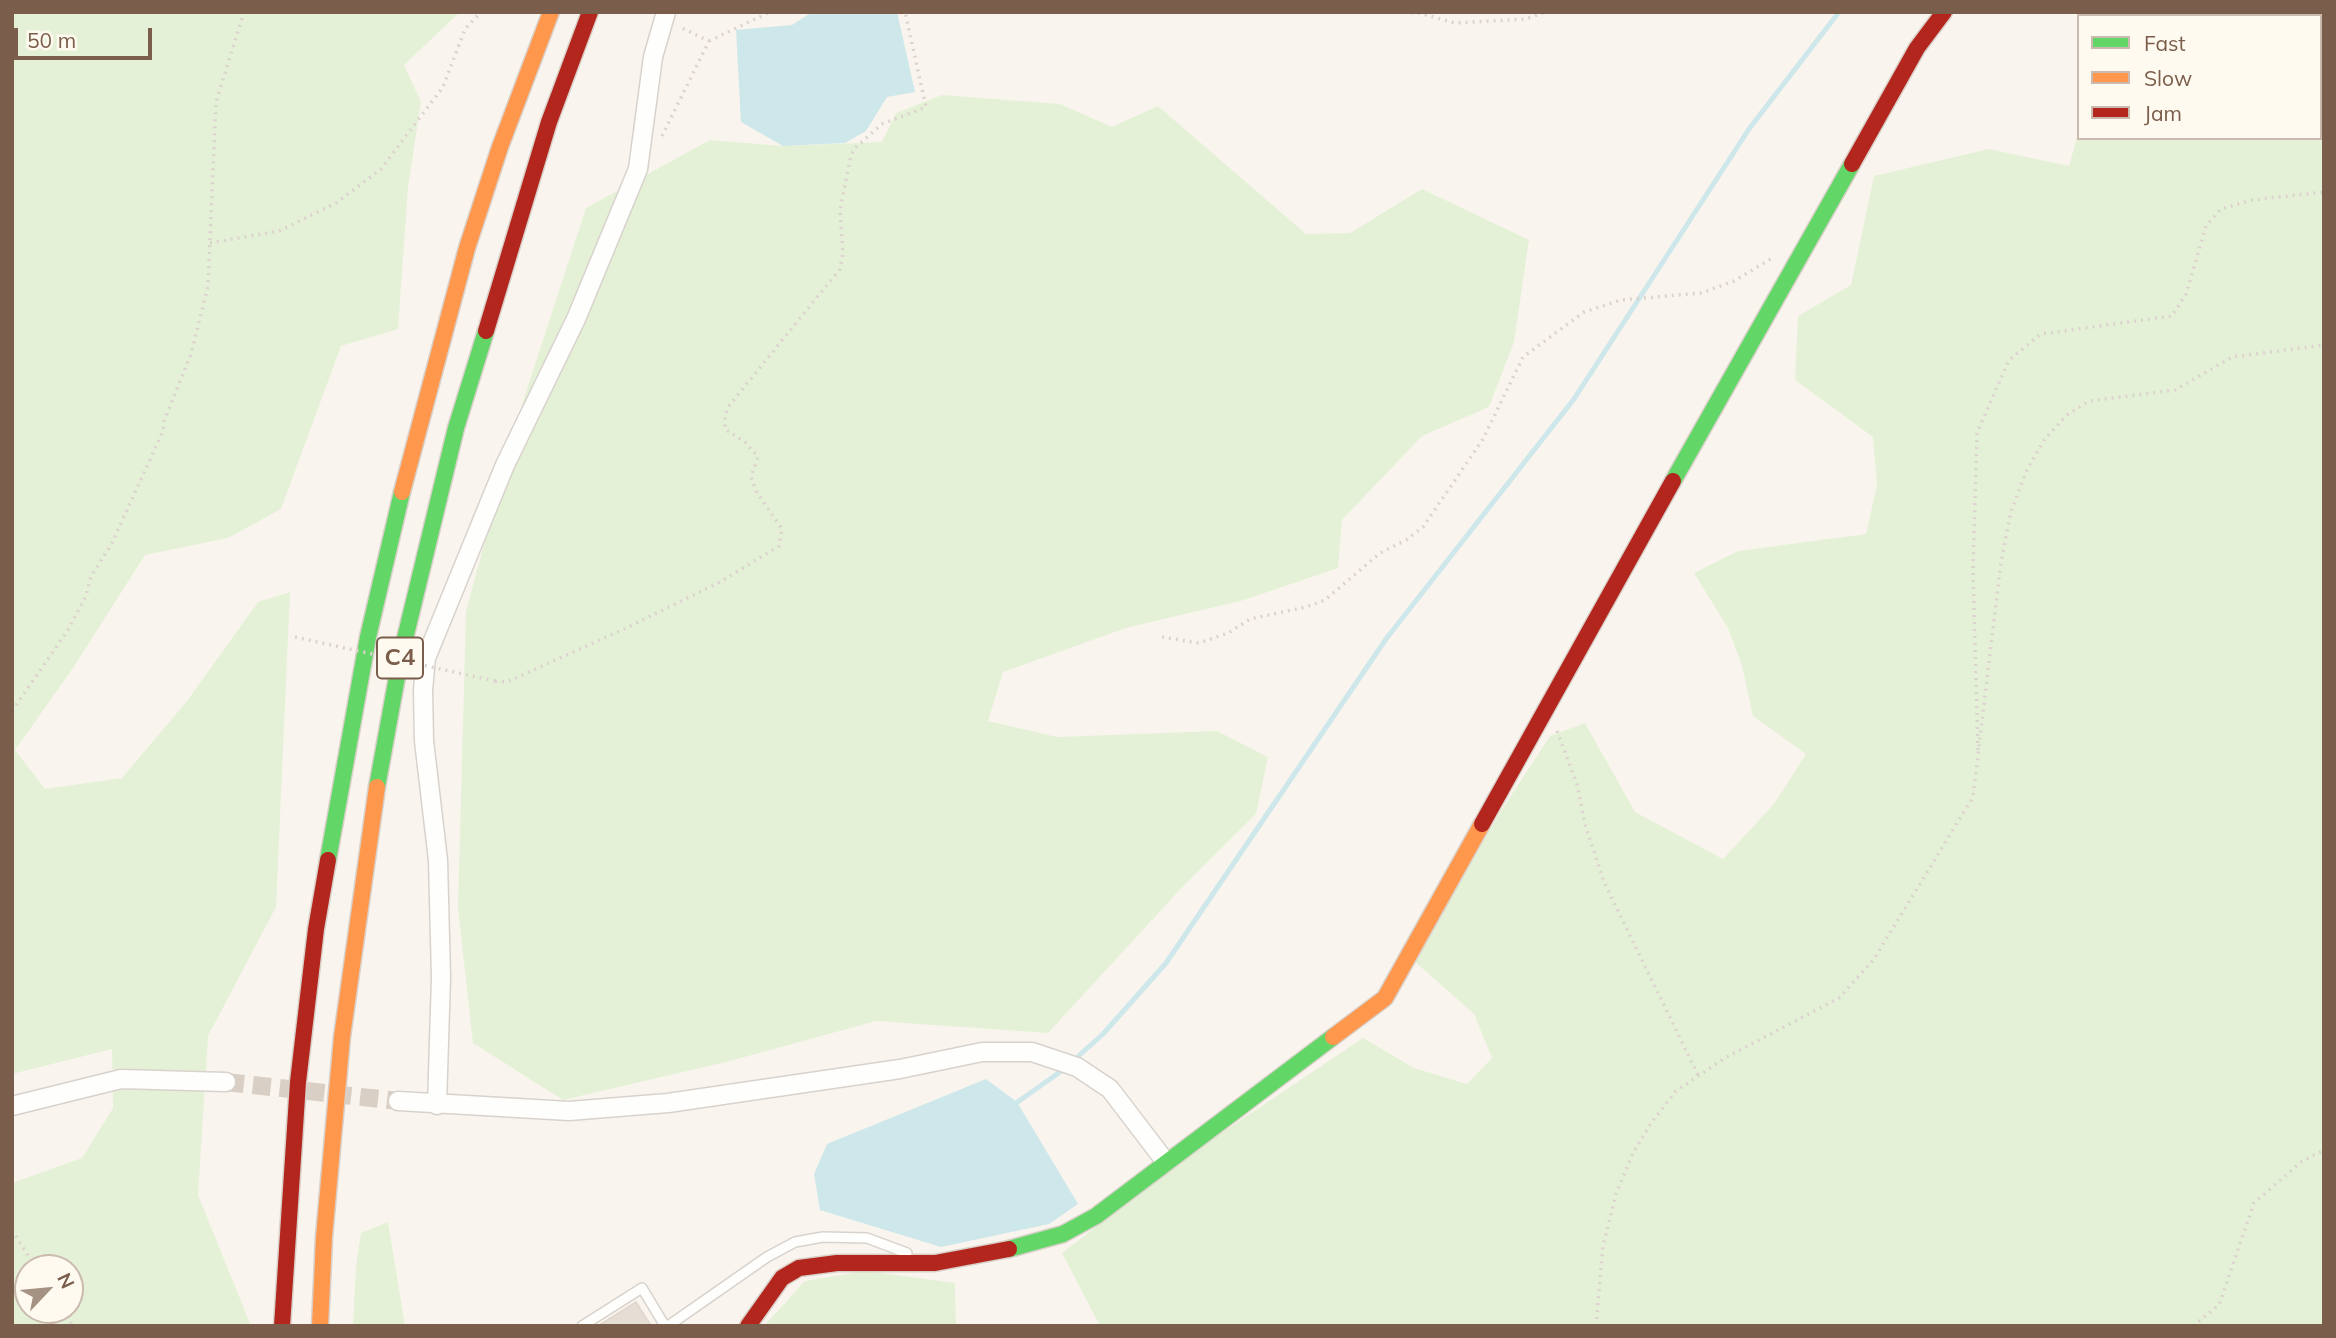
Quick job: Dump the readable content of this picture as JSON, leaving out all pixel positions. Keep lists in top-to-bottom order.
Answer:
{
  "streets": {
    "main road": ["C4"]
  },
  "legend": ["Fast", "Slow", "Jam"],
  "scale_bar": "50 m",
  "north": "top right"
}
